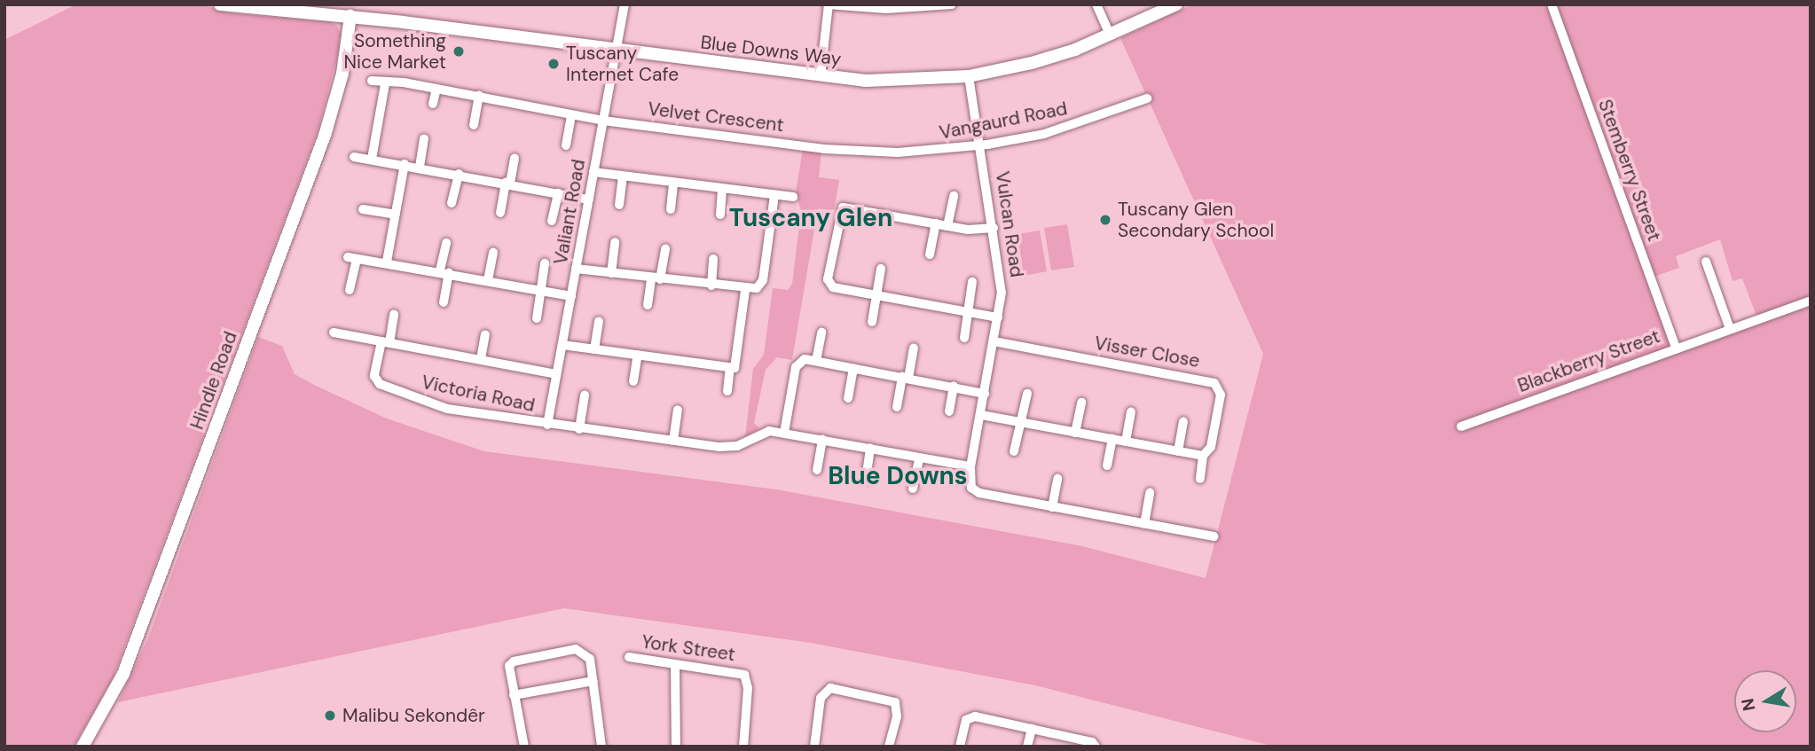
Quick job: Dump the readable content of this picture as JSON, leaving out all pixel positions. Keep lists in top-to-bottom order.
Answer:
{
  "streets": {
    "street": [
      "Blue Downs Way",
      "Velvet Crescent",
      "Vangaurd Road",
      "Stemberry Street",
      "Valiant Road",
      "Vulcan Road",
      "Visser Close",
      "Blackberry Street",
      "Hindle Road",
      "Victoria Road",
      "York Street"
    ]
  },
  "crossings": [
    ["Blue Downs Way", "Valiant Road"],
    ["Blue Downs Way", "Vulcan Road"],
    ["Blue Downs Way", "Hindle Road"],
    ["Velvet Crescent", "Vangaurd Road"],
    ["Velvet Crescent", "Valiant Road"],
    ["Vangaurd Road", "Vulcan Road"],
    ["Stemberry Street", "Blackberry Street"],
    ["Valiant Road", "Victoria Road"],
    ["Vulcan Road", "Visser Close"],
    ["Vulcan Road", "Victoria Road"]
  ],
  "districts": ["Tuscany Glen", "Blue Downs"],
  "places": [
    "Something Nice Market",
    "Tuscany Internet Cafe",
    "Tuscany Glen Secondary School",
    "Malibu Sekondêr"
  ],
  "north": "left"
}
